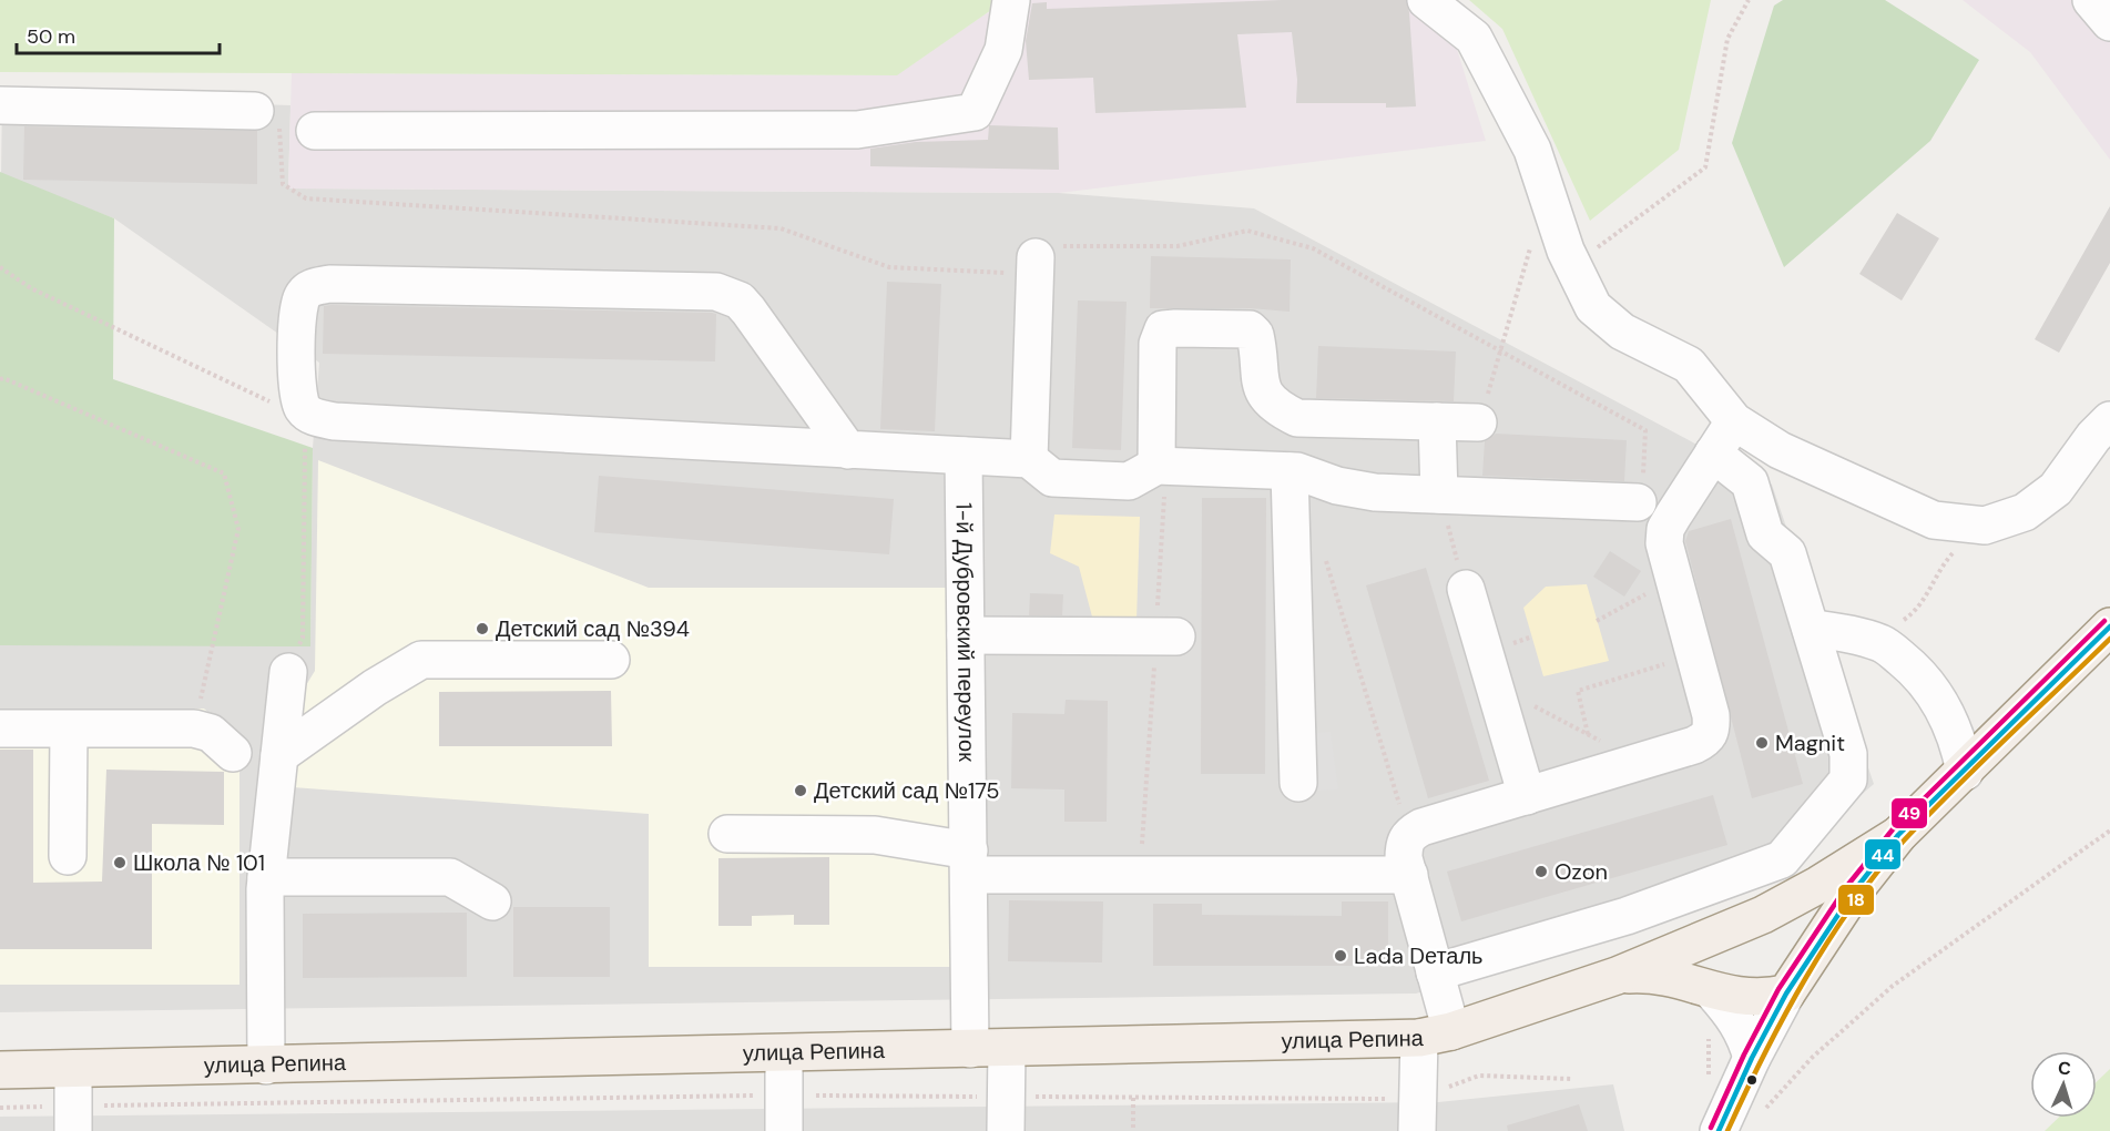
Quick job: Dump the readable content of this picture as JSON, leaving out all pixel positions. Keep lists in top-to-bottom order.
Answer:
{
  "streets": {
    "main road": ["улица Репина"],
    "street": ["1-й Дубровский переулок"]
  },
  "crossings": [
    ["1-й Дубровский переулок", "улица Репина"]
  ],
  "places": [
    "Детский сад №394",
    "Magnit",
    "Детский сад №175",
    "Школа № 101",
    "Ozon",
    "Lada Dеталь"
  ],
  "lines": ["transit line 49", "transit line 44", "transit line 18"],
  "scale_bar": "50 m",
  "north": "top"
}
